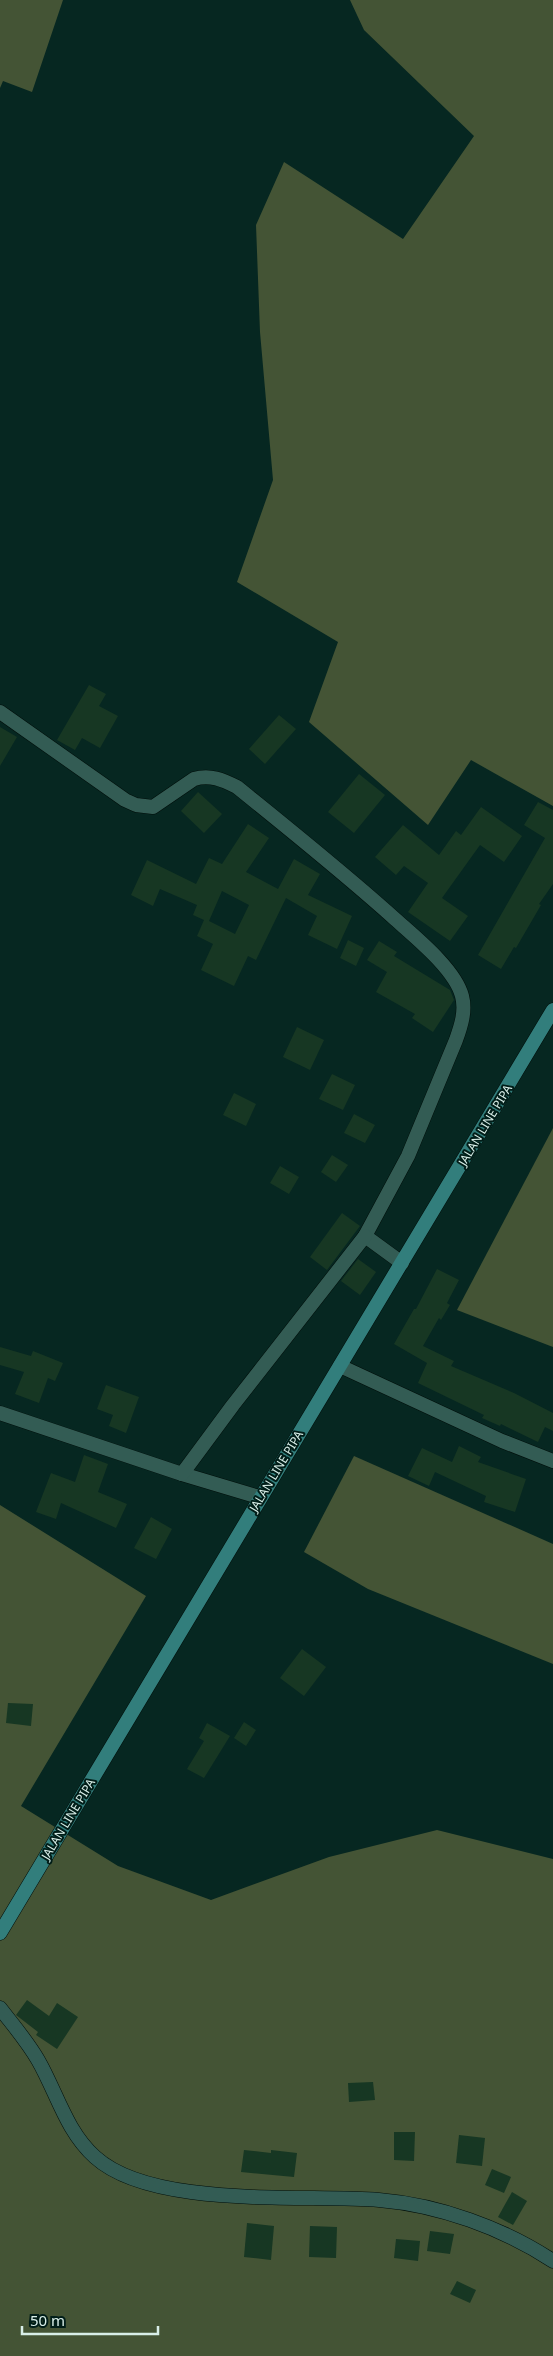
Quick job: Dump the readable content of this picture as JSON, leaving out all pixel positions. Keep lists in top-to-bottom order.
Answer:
{
  "streets": {
    "main road": ["JALAN LINE PIPA"]
  },
  "scale_bar": "50 m"
}
